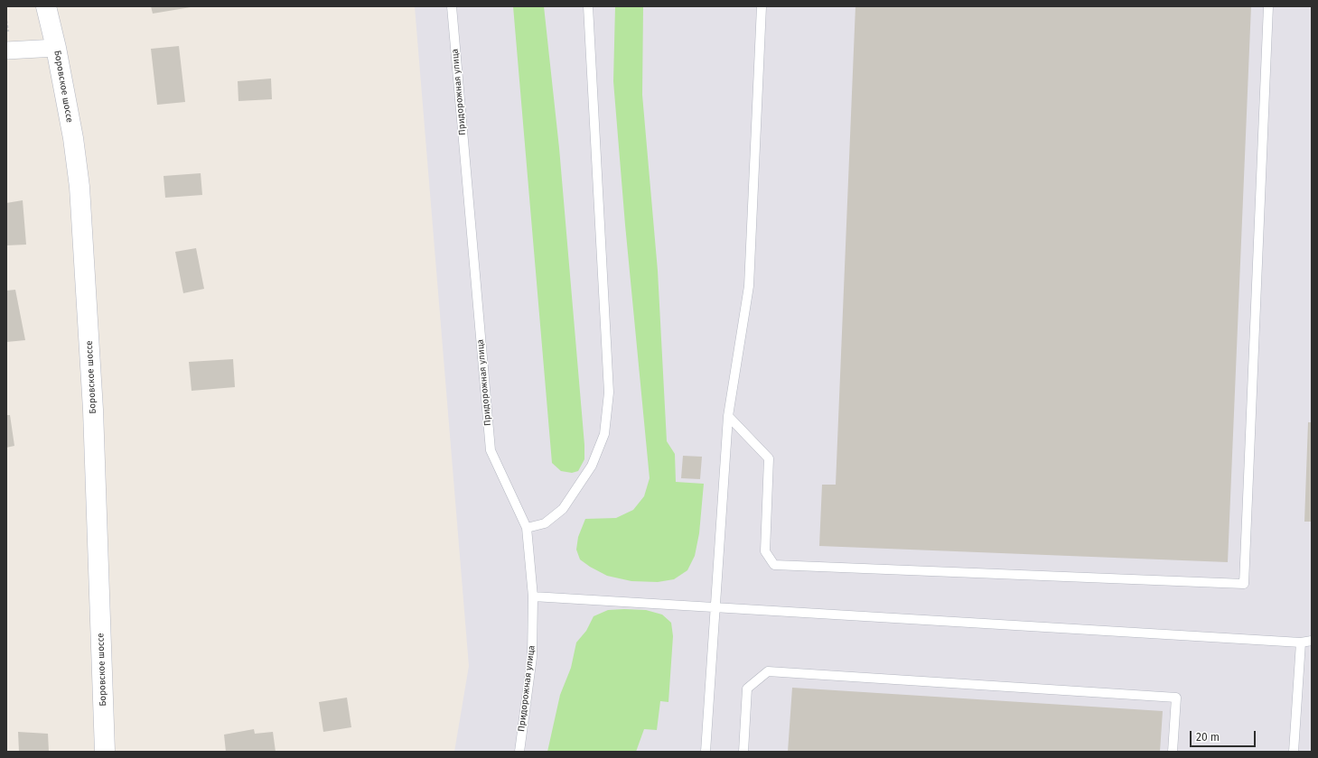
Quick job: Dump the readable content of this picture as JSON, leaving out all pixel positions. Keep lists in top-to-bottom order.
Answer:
{
  "streets": {
    "main road": ["Боровское шоссе"],
    "lane": ["Придорожная улица"]
  },
  "scale_bar": "20 m"
}
